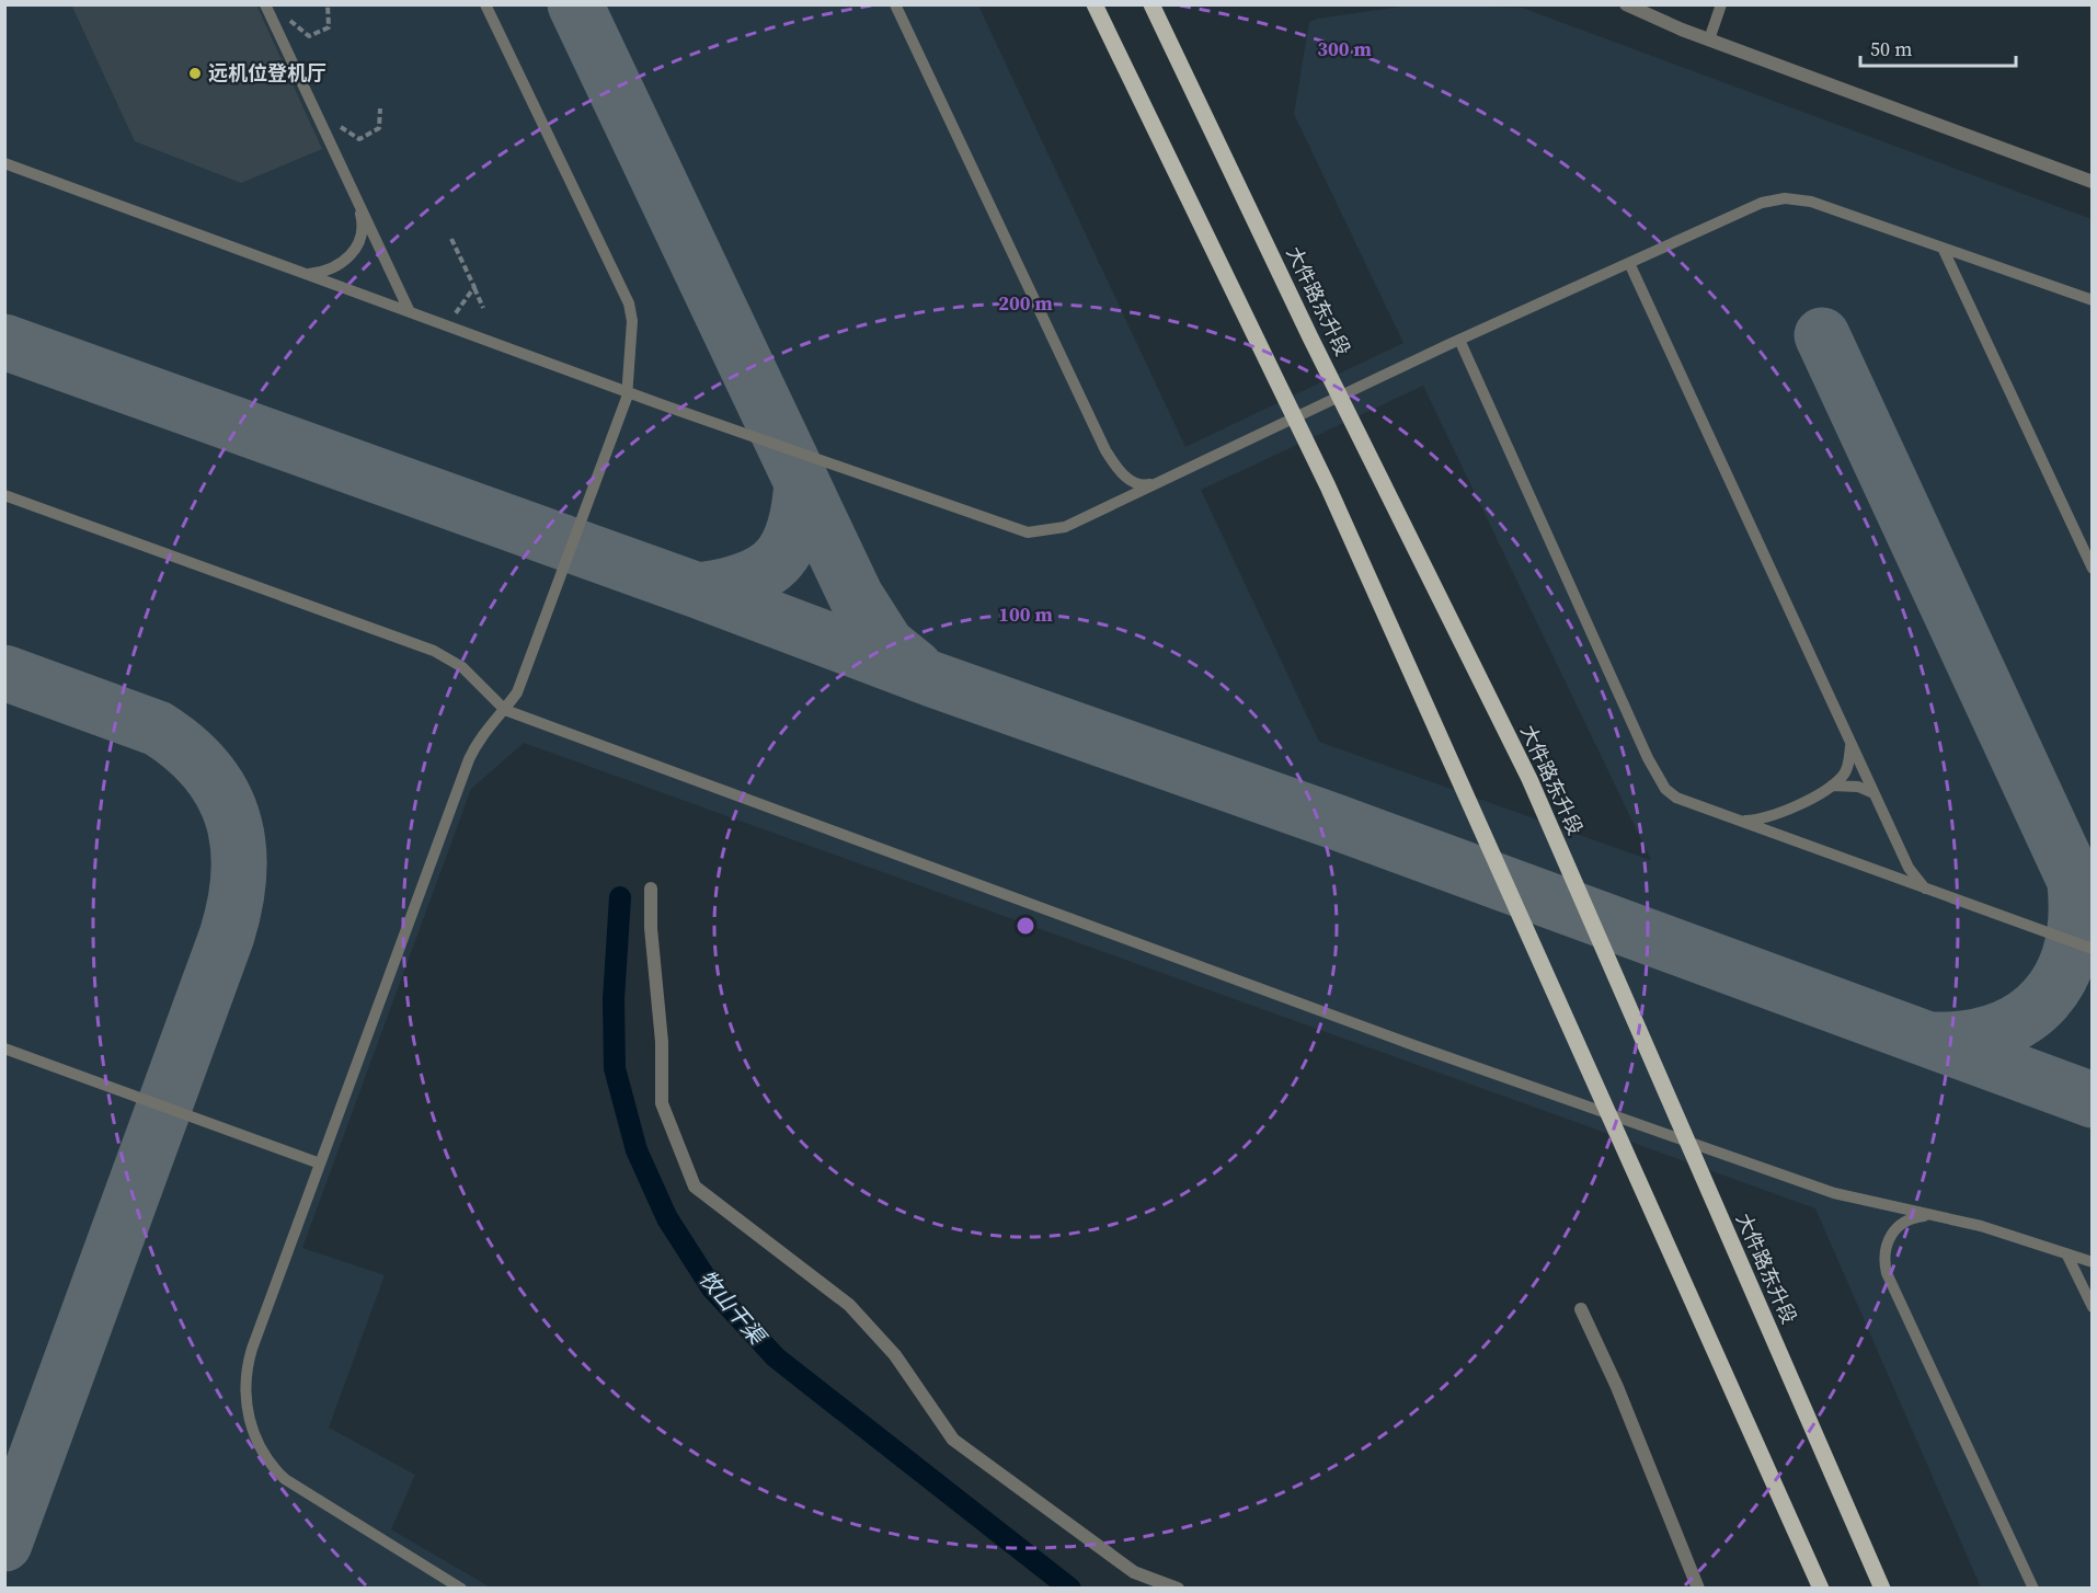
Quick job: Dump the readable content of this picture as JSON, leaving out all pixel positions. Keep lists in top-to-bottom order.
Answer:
{
  "streets": {
    "main road": ["大件路东升段"]
  },
  "water": ["牧山干渠"],
  "places": ["远机位登机厅"],
  "scale_bar": "50 m",
  "rings": ["300 m", "200 m", "100 m"]
}
